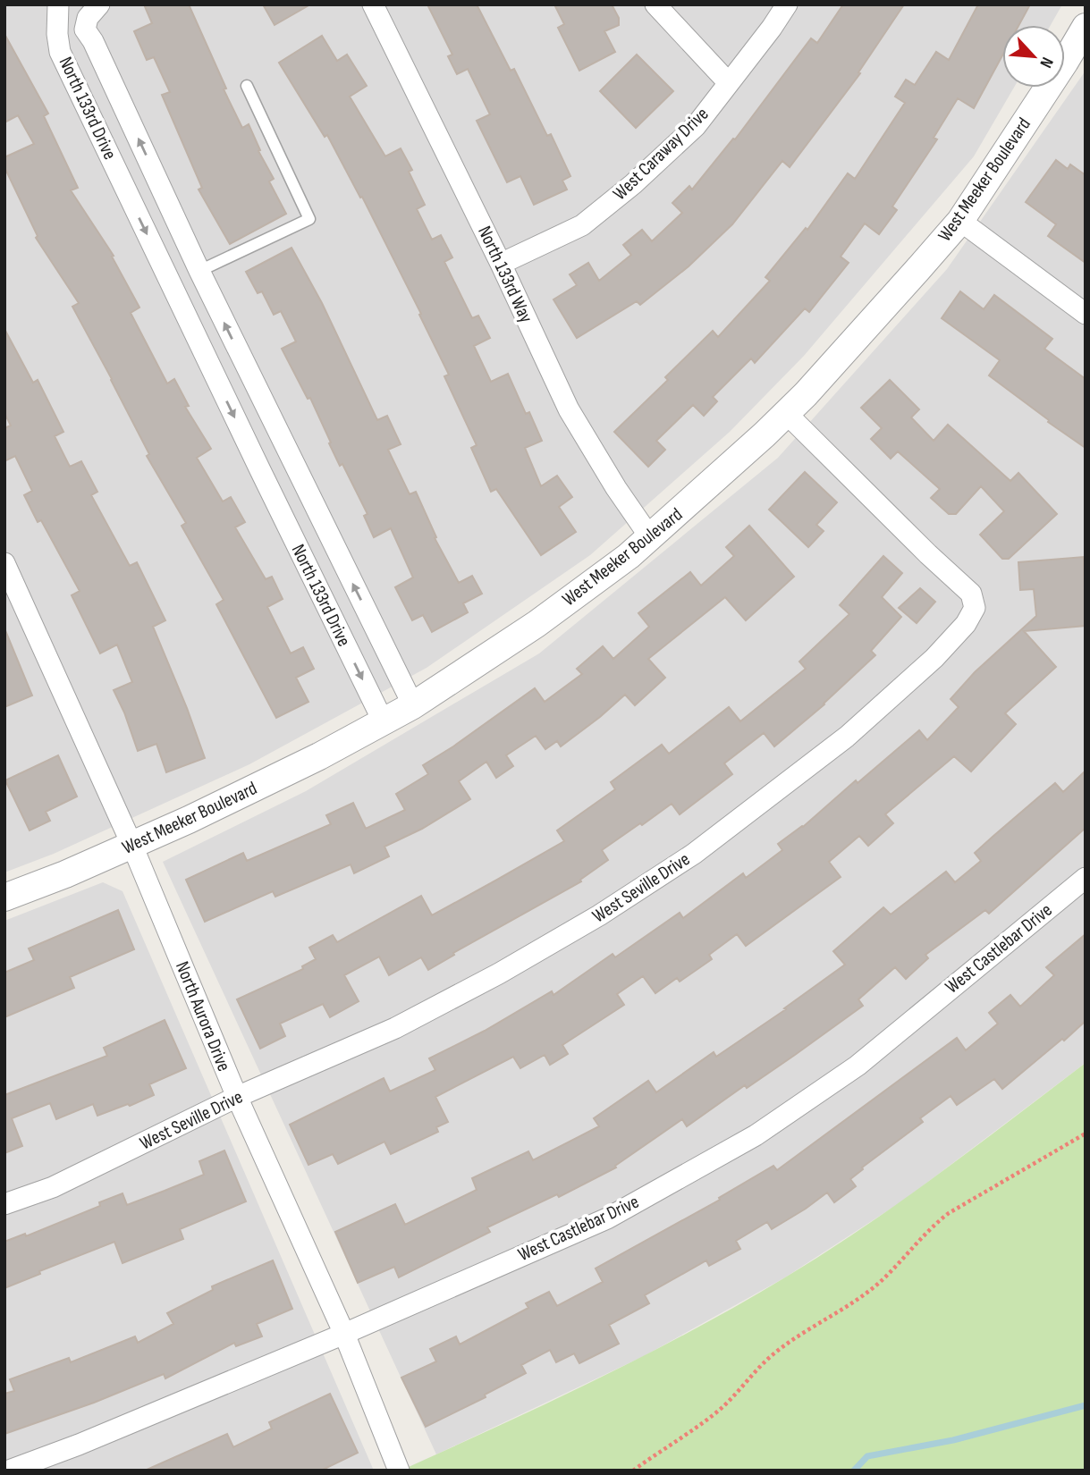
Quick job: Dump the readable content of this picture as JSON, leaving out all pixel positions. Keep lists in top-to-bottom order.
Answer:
{
  "streets": {
    "street": [
      "North 133rd Drive",
      "West Caraway Drive",
      "West Meeker Boulevard",
      "North 133rd Way",
      "West Seville Drive",
      "West Castlebar Drive",
      "North Aurora Drive"
    ]
  },
  "crossings": [
    ["North 133rd Drive", "West Meeker Boulevard"],
    ["West Caraway Drive", "North 133rd Way"],
    ["West Meeker Boulevard", "North 133rd Way"],
    ["West Meeker Boulevard", "West Seville Drive"],
    ["West Meeker Boulevard", "North Aurora Drive"],
    ["West Seville Drive", "North Aurora Drive"],
    ["West Castlebar Drive", "North Aurora Drive"]
  ],
  "north": "bottom right"
}
